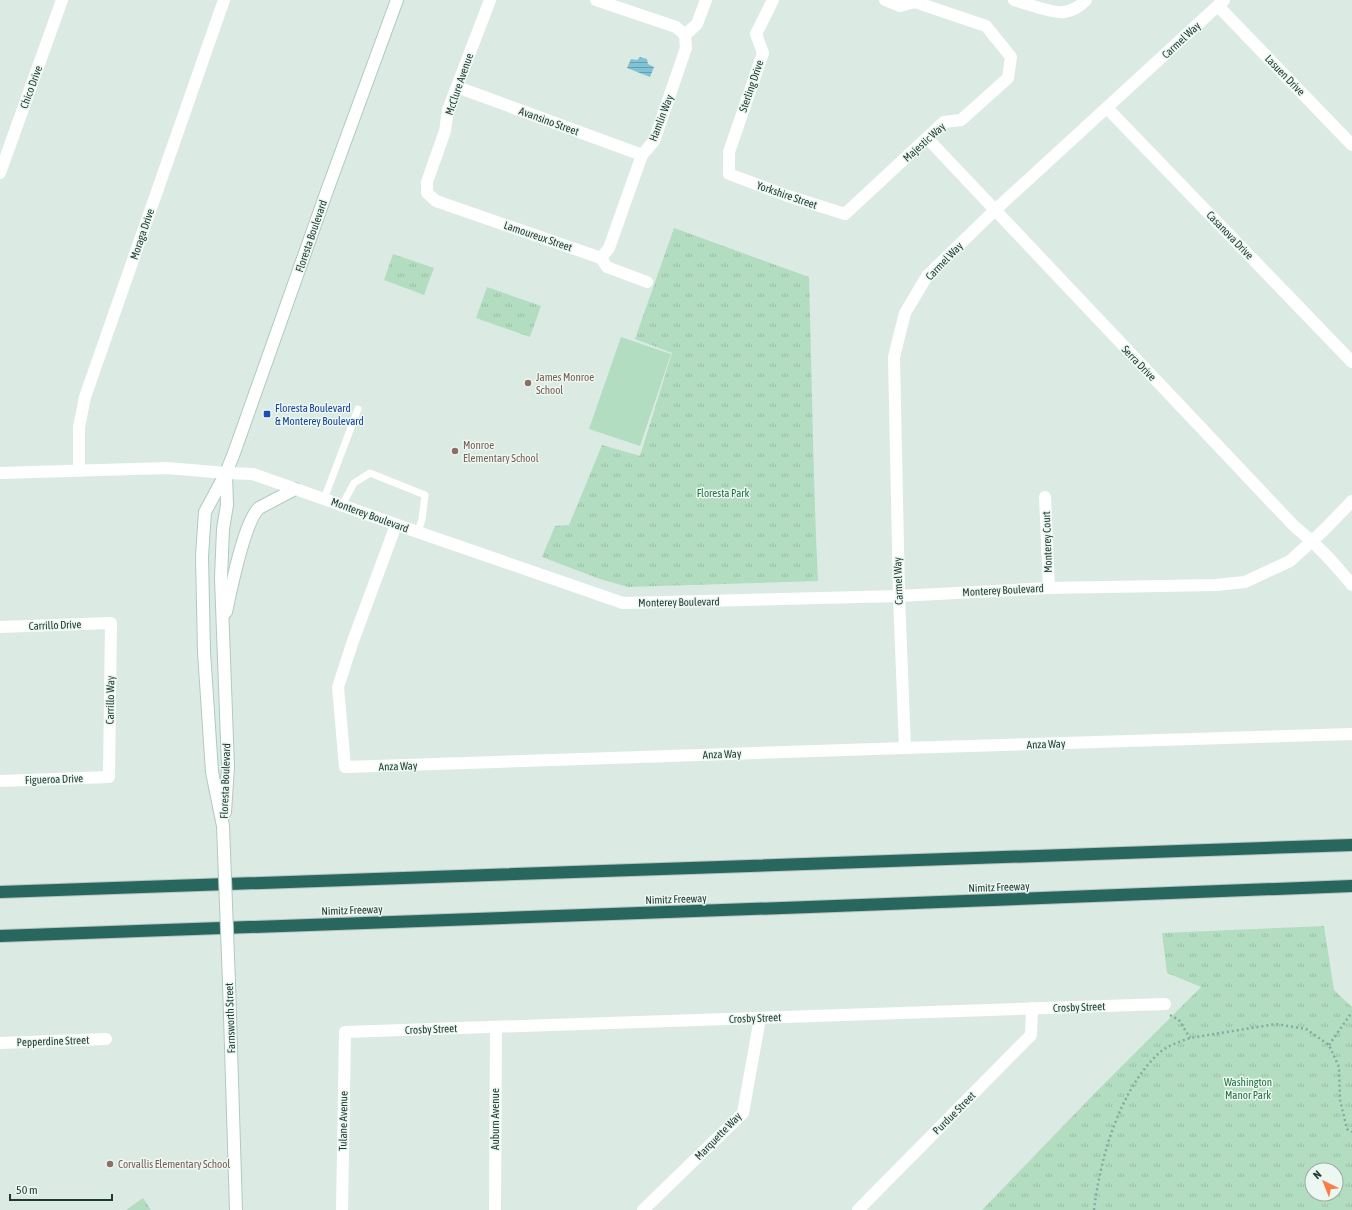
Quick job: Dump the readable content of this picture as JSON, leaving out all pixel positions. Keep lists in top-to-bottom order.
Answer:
{
  "streets": {
    "highway": ["Nimitz Freeway"],
    "street": [
      "Carmel Way",
      "Lasuen Drive",
      "McClure Avenue",
      "Sterling Drive",
      "Chico Drive",
      "Hamlin Way",
      "Avansino Street",
      "Majestic Way",
      "Yorkshire Street",
      "Moraga Drive",
      "Casanova Drive",
      "Floresta Boulevard",
      "Lamoureux Street",
      "Serra Drive",
      "Monterey Boulevard",
      "Monterey Court",
      "Carrillo Drive",
      "Carrillo Way",
      "Anza Way",
      "Figueroa Drive",
      "Crosby Street",
      "Farnsworth Street",
      "Pepperdine Street",
      "Purdue Street",
      "Auburn Avenue",
      "Tulane Avenue",
      "Marquette Way"
    ]
  },
  "crossings": [
    ["Carmel Way", "Lasuen Drive"],
    ["Carmel Way", "Casanova Drive"],
    ["Carmel Way", "Serra Drive"],
    ["Carmel Way", "Monterey Boulevard"],
    ["Carmel Way", "Anza Way"],
    ["McClure Avenue", "Avansino Street"],
    ["McClure Avenue", "Lamoureux Street"],
    ["Sterling Drive", "Yorkshire Street"],
    ["Hamlin Way", "Avansino Street"],
    ["Hamlin Way", "Lamoureux Street"],
    ["Majestic Way", "Yorkshire Street"],
    ["Majestic Way", "Serra Drive"],
    ["Moraga Drive", "Monterey Boulevard"],
    ["Floresta Boulevard", "Monterey Boulevard"],
    ["Floresta Boulevard", "Farnsworth Street"],
    ["Serra Drive", "Monterey Boulevard"],
    ["Monterey Boulevard", "Monterey Court"],
    ["Monterey Boulevard", "Anza Way"],
    ["Carrillo Drive", "Carrillo Way"],
    ["Carrillo Way", "Figueroa Drive"],
    ["Crosby Street", "Purdue Street"],
    ["Crosby Street", "Auburn Avenue"],
    ["Crosby Street", "Tulane Avenue"],
    ["Crosby Street", "Marquette Way"]
  ],
  "parks": ["Floresta Park", "Washington Manor Park"],
  "places": {
    "other": ["James Monroe School", "Monroe Elementary School", "Corvallis Elementary School"],
    "transit": ["Floresta Boulevard & Monterey Boulevard"]
  },
  "scale_bar": "50 m",
  "north": "top left"
}
